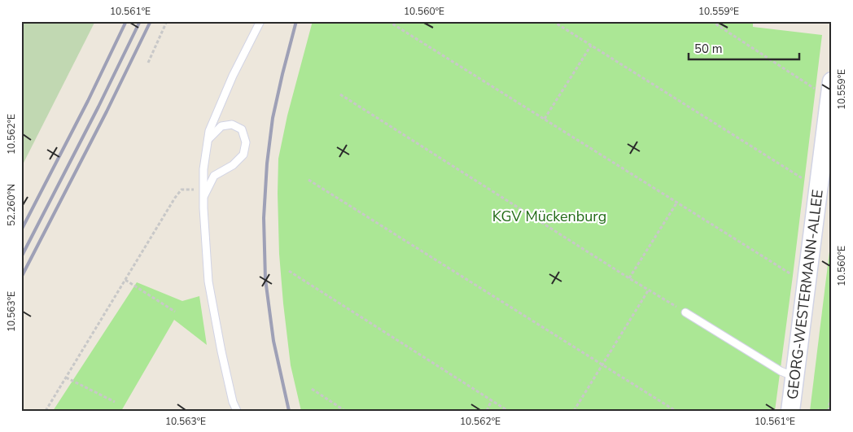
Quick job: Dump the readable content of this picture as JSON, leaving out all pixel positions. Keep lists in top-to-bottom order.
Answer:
{
  "streets": {
    "street": ["GEORG-WESTERMANN-ALLEE"]
  },
  "parks": ["KGV Mückenburg"],
  "scale_bar": "50 m",
  "coordinates": [
    "10.561°E",
    "10.560°E",
    "10.559°E",
    "10.562°E",
    "52.260°N",
    "10.563°E"
  ]
}
